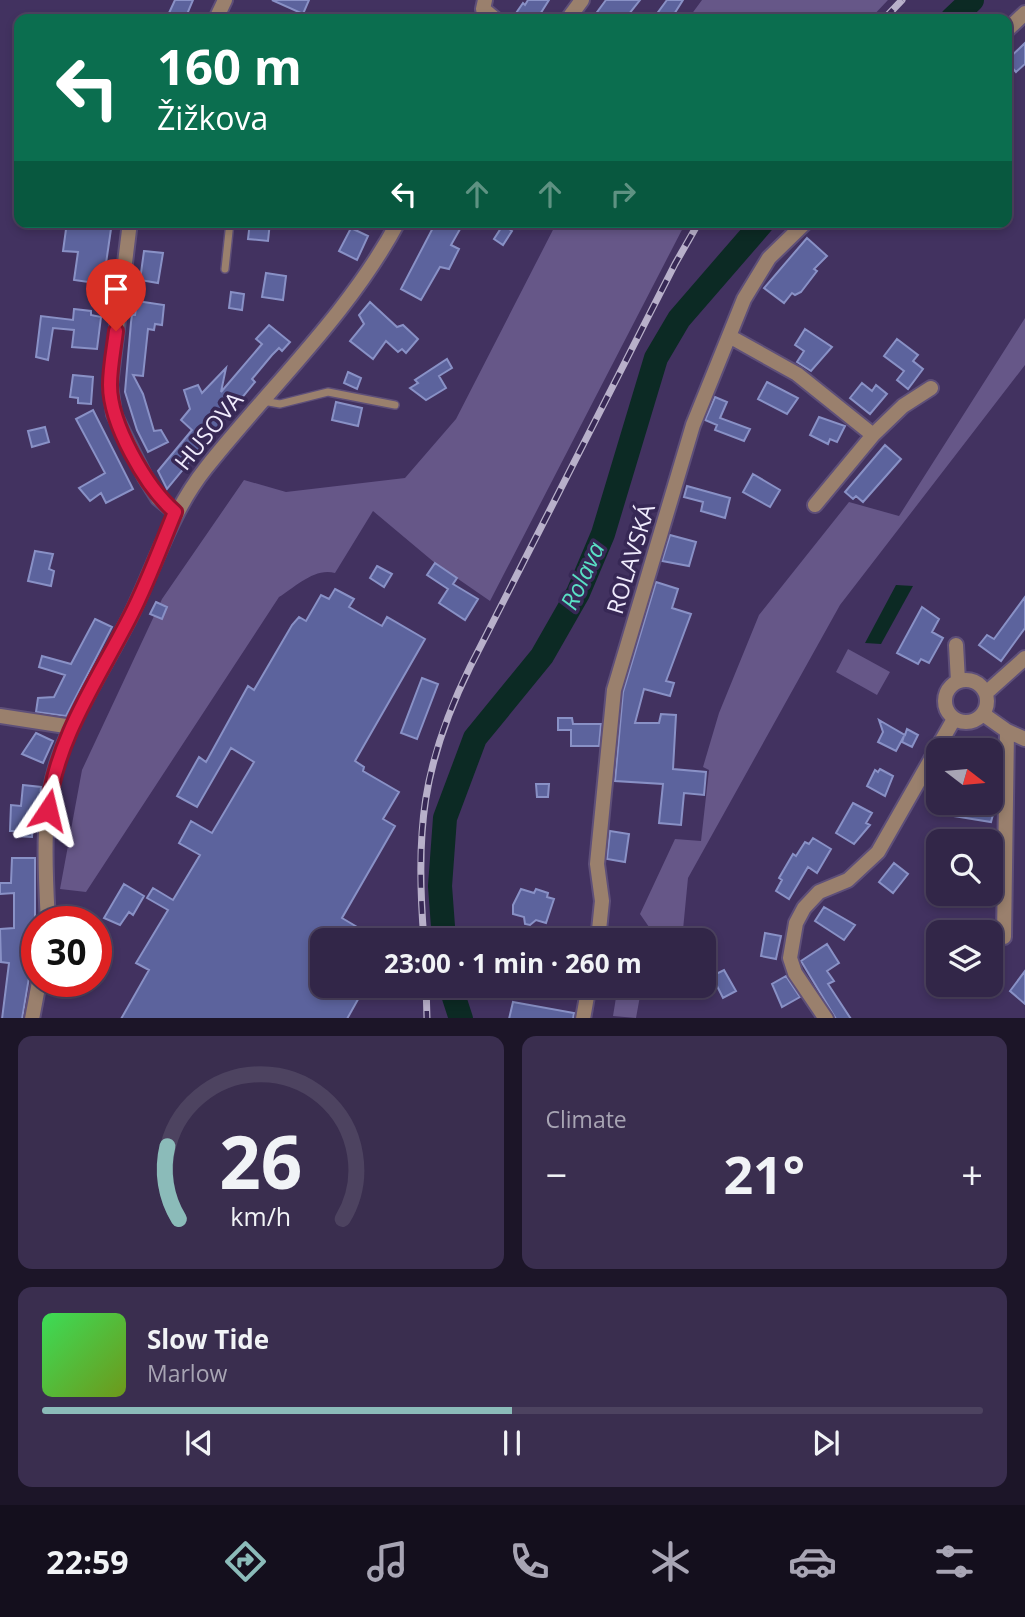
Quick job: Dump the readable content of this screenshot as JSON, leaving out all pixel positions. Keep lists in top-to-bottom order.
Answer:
{
  "streets": {
    "street": ["HUSOVA", "ROLAVSKÁ"]
  },
  "water": ["Rolava"],
  "north": "right",
  "page": {
    "turn": ["160 m", "Žižkova"],
    "limit": "30",
    "trip": "23:00 · 1 min · 260 m",
    "tile": "Climate",
    "heat": ["−", "21°", "+"],
    "song": ["Slow Tide", "Marlow"],
    "tabs": "22:59",
    "gauge": ["26", "km/h"]
  }
}
